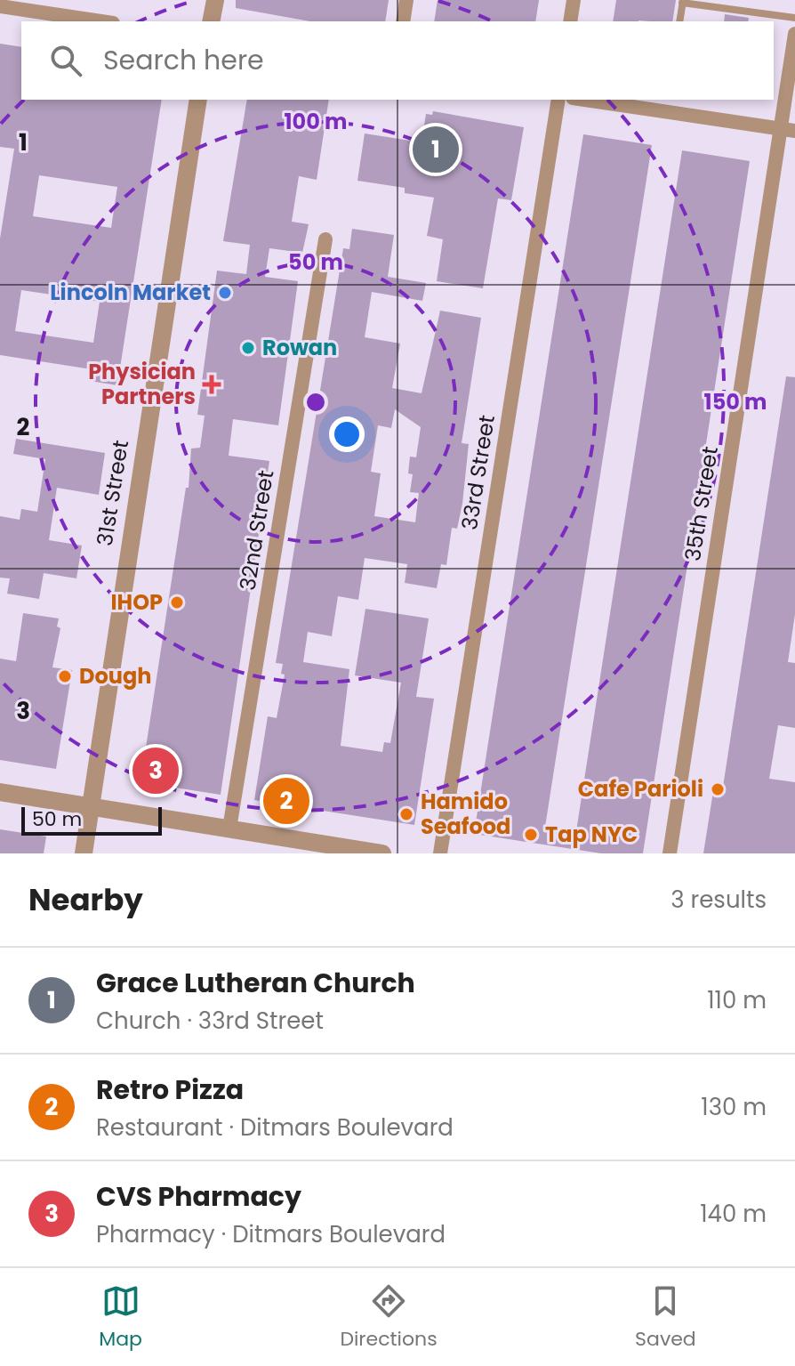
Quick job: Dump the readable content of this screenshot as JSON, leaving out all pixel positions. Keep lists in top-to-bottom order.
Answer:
{
  "streets": {
    "street": [
      "33rd Street",
      "31st Street",
      "35th Street",
      "32nd Street"
    ]
  },
  "places": {
    "other": [
      "Lincoln Market",
      "Rowan",
      "IHOP",
      "Dough",
      "Cafe Parioli",
      "Hamido Seafood",
      "Tap NYC"
    ],
    "health": ["Physician Partners"]
  },
  "scale_bar": "50 m",
  "page": {
    "search": "Search here",
    "pins": ["1", "3", "2"],
    "scale": "50 m",
    "heading": ["Nearby", "3 results"],
    "list": [
      {
        "mark": "1",
        "name": "Grace Lutheran Church",
        "note": "Church · 33rd Street",
        "value": "110 m"
      },
      {
        "mark": "2",
        "name": "Retro Pizza",
        "note": "Restaurant · Ditmars Boulevard",
        "value": "130 m"
      },
      {
        "mark": "3",
        "name": "CVS Pharmacy",
        "note": "Pharmacy · Ditmars Boulevard",
        "value": "140 m"
      }
    ],
    "nav": ["Map", "Directions", "Saved"]
  },
  "grid": {
    "rows": ["1", "2", "3"]
  },
  "rings": ["100 m", "50 m", "150 m"]
}
